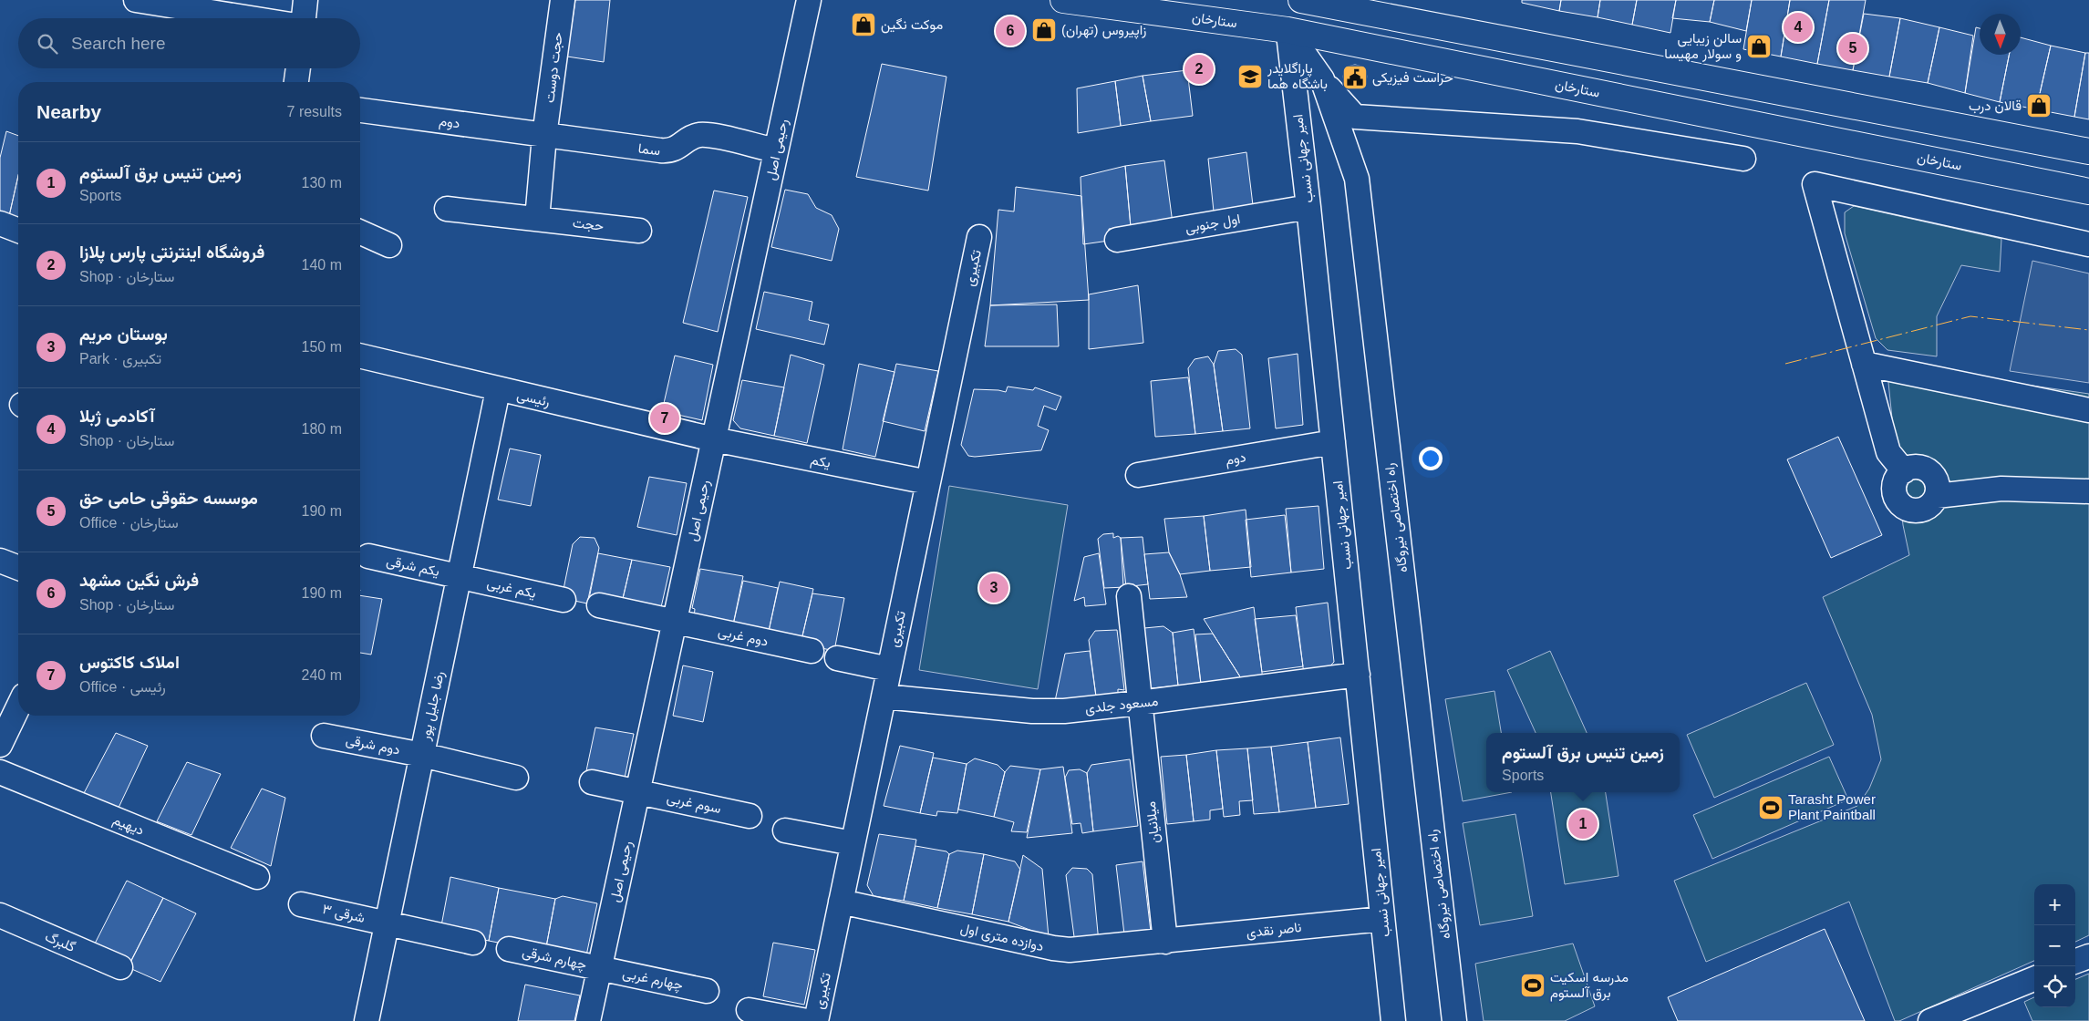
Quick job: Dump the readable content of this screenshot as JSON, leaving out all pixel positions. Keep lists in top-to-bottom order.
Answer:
{
  "streets": {
    "main road": ["ستارخان"],
    "street": [
      "حجت دوست",
      "دوم",
      "سما",
      "رحیمی اصل",
      "امیر جهانی نسب",
      "اول جنوبی",
      "حجت",
      "تکبیری",
      "رئیسی",
      "یکم",
      "راه اختصاصی نیروگاه",
      "یکم شرقی",
      "یکم غربی",
      "دوم غربی",
      "مسعود جلدی",
      "رضا جلیل پور",
      "دوم شرقی",
      "سوم غربی",
      "میلانیان",
      "دیهیم",
      "۳ شرقی",
      "ناصر نقدی",
      "دوازده متری اول",
      "گلبرگ",
      "چهارم شرقی",
      "چهارم غربی"
    ]
  },
  "crossings": [
    ["ستارخان", "امیر جهانی نسب"],
    ["ستارخان", "راه اختصاصی نیروگاه"],
    ["حجت دوست", "دوم"],
    ["حجت دوست", "سما"],
    ["دوم", "سما"],
    ["دوم", "امیر جهانی نسب"],
    ["سما", "رحیمی اصل"],
    ["رحیمی اصل", "رئیسی"],
    ["رحیمی اصل", "یکم"],
    ["رحیمی اصل", "دوم غربی"],
    ["رحیمی اصل", "سوم غربی"],
    ["رحیمی اصل", "چهارم شرقی"],
    ["رحیمی اصل", "چهارم غربی"],
    ["امیر جهانی نسب", "اول جنوبی"],
    ["امیر جهانی نسب", "راه اختصاصی نیروگاه"],
    ["امیر جهانی نسب", "مسعود جلدی"],
    ["امیر جهانی نسب", "ناصر نقدی"],
    ["تکبیری", "یکم"],
    ["تکبیری", "مسعود جلدی"],
    ["تکبیری", "دوازده متری اول"],
    ["رئیسی", "یکم"],
    ["رئیسی", "رضا جلیل پور"],
    ["یکم شرقی", "یکم غربی"],
    ["یکم شرقی", "رضا جلیل پور"],
    ["یکم غربی", "رضا جلیل پور"],
    ["مسعود جلدی", "میلانیان"],
    ["رضا جلیل پور", "دوم شرقی"],
    ["رضا جلیل پور", "۳ شرقی"],
    ["میلانیان", "ناصر نقدی"],
    ["میلانیان", "دوازده متری اول"],
    ["ناصر نقدی", "دوازده متری اول"],
    ["چهارم شرقی", "چهارم غربی"]
  ],
  "places": {
    "shop": [
      "موکت نگین",
      "زاپیروس (تهران)",
      "سالن زیبایی و سولار مهیسا",
      "قالان درب"
    ],
    "school or university": ["پاراگلایدر باشگاه هما"],
    "public building": ["حراست فیزیکی"],
    "sports": ["Tarasht Power Plant Paintball", "مدرسه اسکیت برق آلستوم"]
  },
  "north": "bottom",
  "page": {
    "pins": [
      "4",
      "6",
      "5",
      "2",
      "7",
      "3",
      "1"
    ],
    "search": "Search here",
    "heading": ["Nearby", "7 results"],
    "list": [
      {
        "mark": "1",
        "name": "زمین تنیس برق آلستوم",
        "note": "Sports",
        "value": "130 m"
      },
      {
        "mark": "2",
        "name": "فروشگاه اینترنتی پارس پلازا",
        "note": "Shop · ستارخان",
        "value": "140 m"
      },
      {
        "mark": "3",
        "name": "بوستان مریم",
        "note": "Park · تکبیری",
        "value": "150 m"
      },
      {
        "mark": "4",
        "name": "آکادمی ژبلا",
        "note": "Shop · ستارخان",
        "value": "180 m"
      },
      {
        "mark": "5",
        "name": "موسسه حقوقی حامی حق",
        "note": "Office · ستارخان",
        "value": "190 m"
      },
      {
        "mark": "6",
        "name": "فرش نگین مشهد",
        "note": "Shop · ستارخان",
        "value": "190 m"
      },
      {
        "mark": "7",
        "name": "املاک کاکتوس",
        "note": "Office · رئیسی",
        "value": "240 m"
      }
    ],
    "popup": ["زمین تنیس برق آلستوم", "Sports"],
    "map_buttons": ["+", "−"]
  }
}
